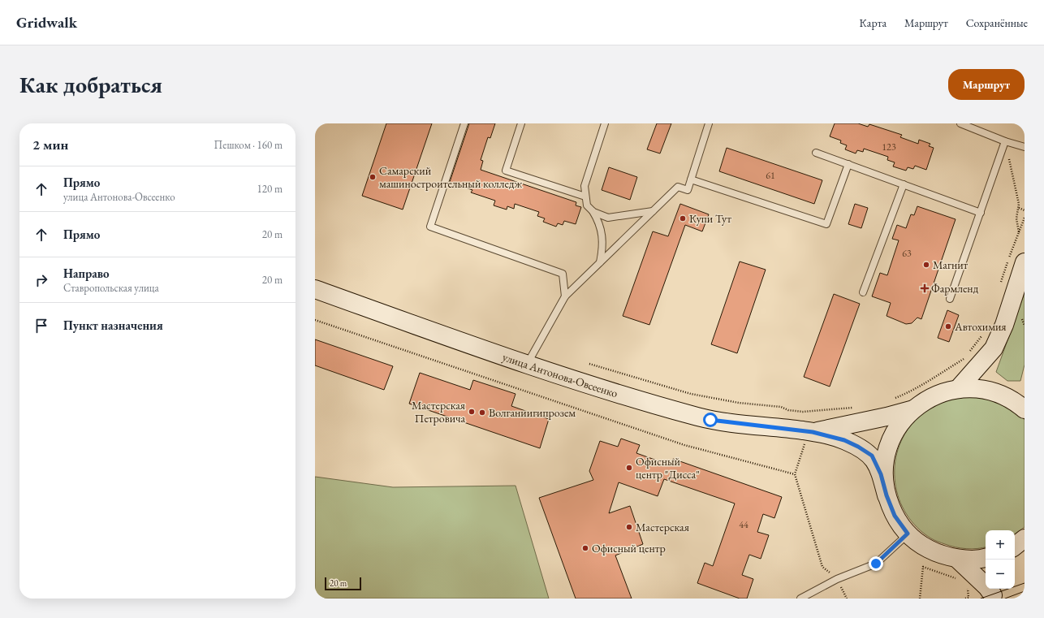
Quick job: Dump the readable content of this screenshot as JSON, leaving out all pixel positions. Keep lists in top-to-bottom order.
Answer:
{
  "streets": {
    "main road": ["улица Антонова-Овсеенко"]
  },
  "places": {
    "other": [
      "Самарский машиностроительный колледж",
      "Купи Тут",
      "Магнит",
      "Автохимия",
      "Мастерская Петровича",
      "Волганиигипрозем",
      "Офисный центр \"Дисса\"",
      "Мастерская",
      "Офисный центр"
    ],
    "health": ["Фармленд"]
  },
  "house_numbers": [
    "123",
    "61",
    "63",
    "44"
  ],
  "scale_bar": "20 m",
  "page": {
    "header": "Gridwalk",
    "nav": ["Карта", "Маршрут", "Сохранённые"],
    "buttons": "Маршрут",
    "title": "Как добраться",
    "heading": ["2 мин", "Пешком · 160 m"],
    "list": [
      ["Прямо", "улица Антонова-Овсеенко", "120 m"],
      ["Прямо", "20 m"],
      ["Направо", "Ставропольская улица", "20 m"],
      "Пункт назначения"
    ],
    "map_buttons": ["+", "−"],
    "scale": "20 m"
  }
}
